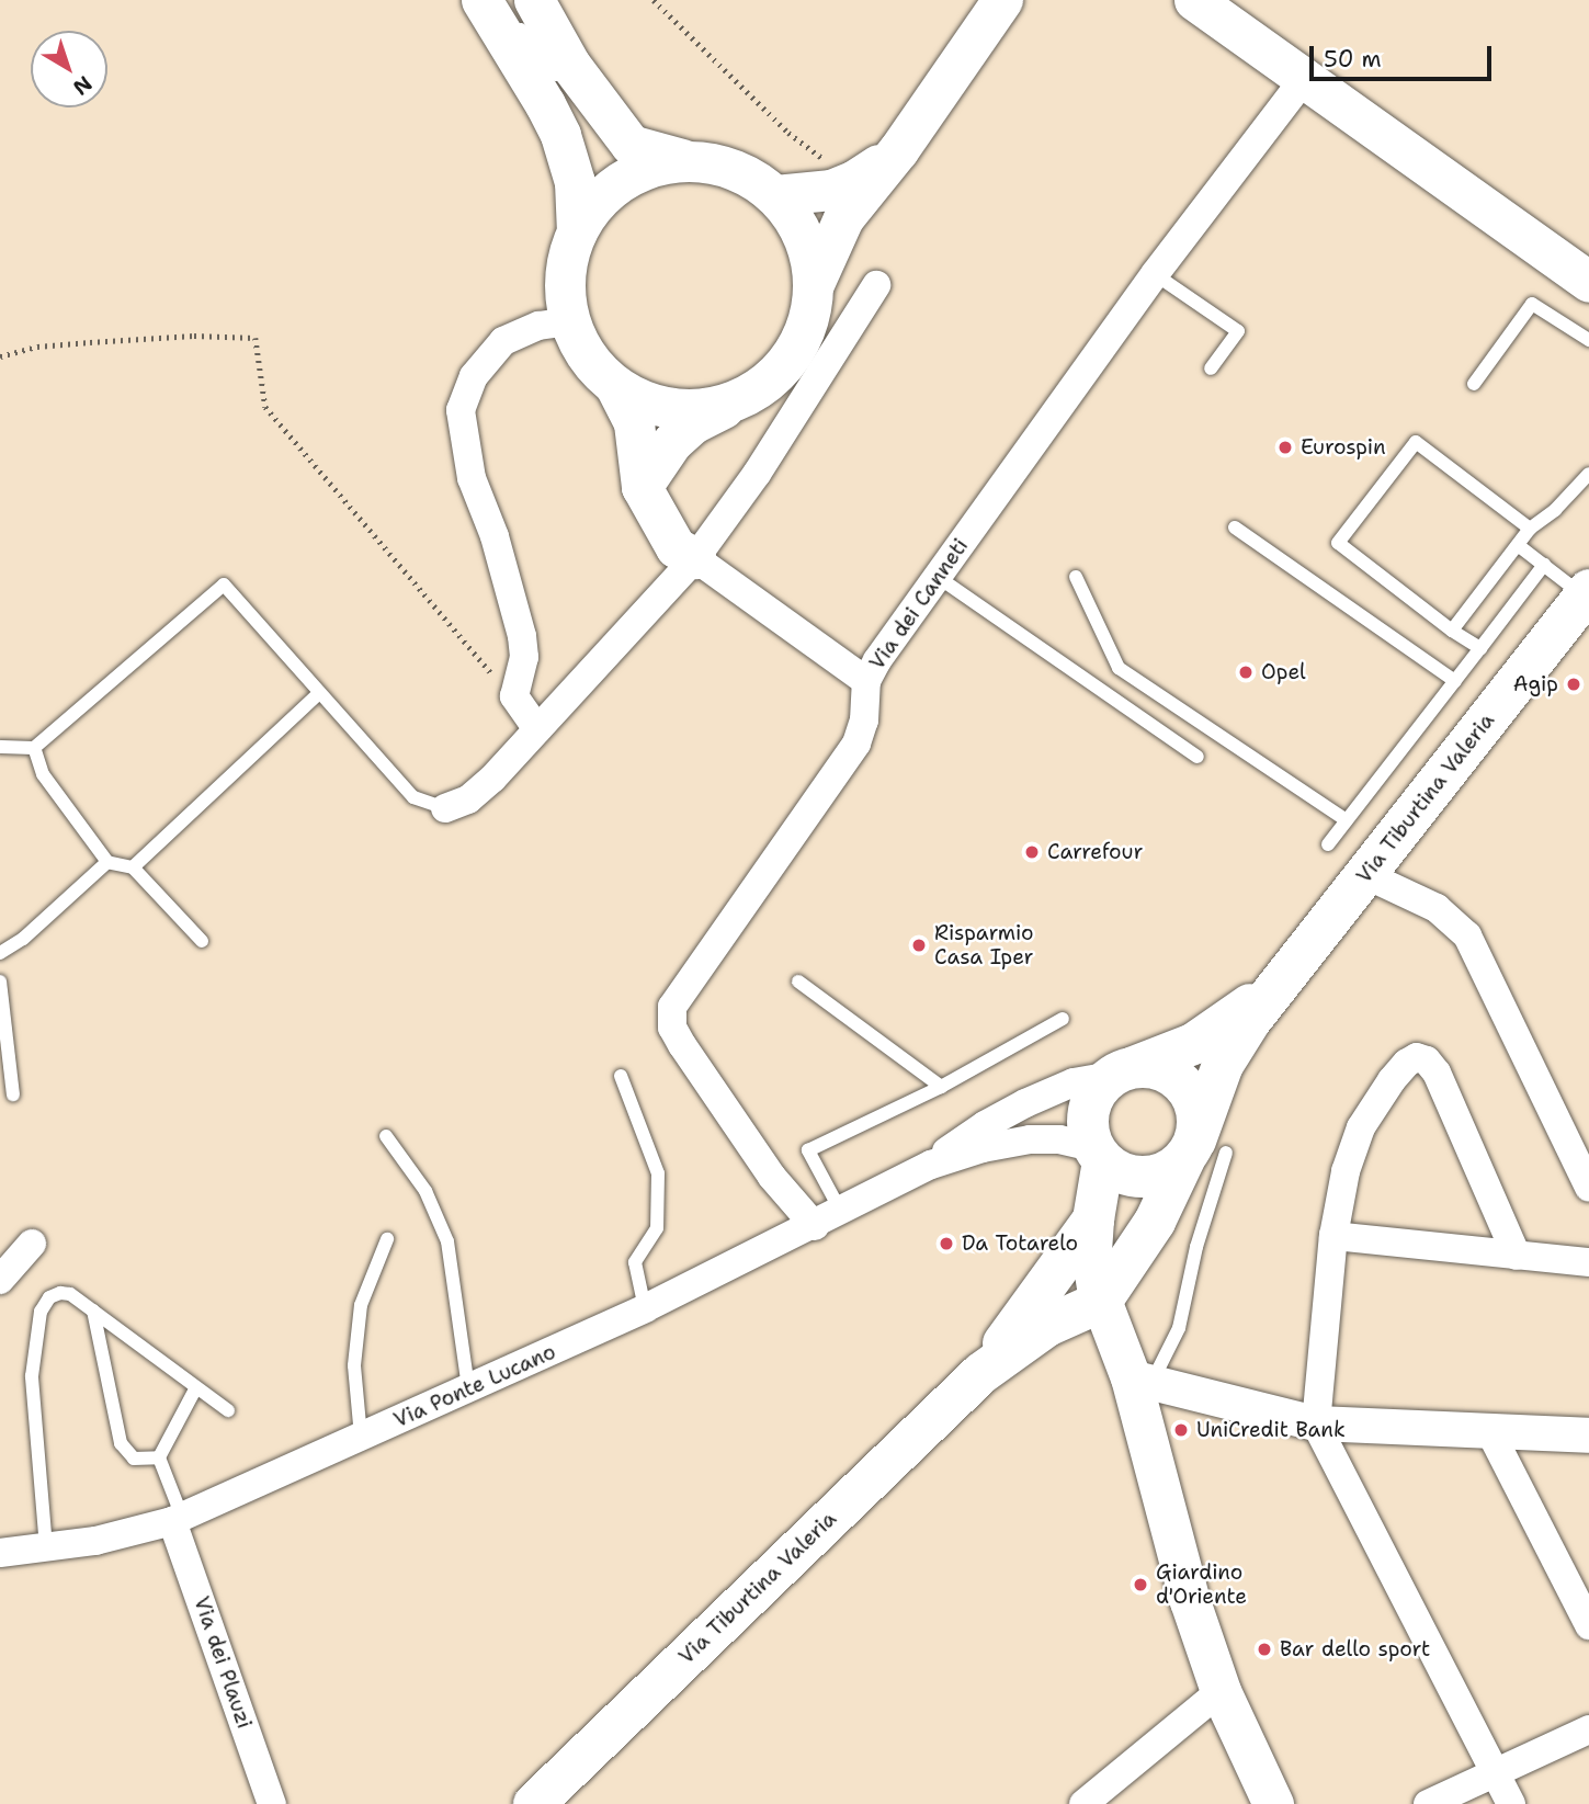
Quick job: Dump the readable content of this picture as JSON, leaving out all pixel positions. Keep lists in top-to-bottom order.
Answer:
{
  "streets": {
    "main road": ["Via Tiburtina Valeria"],
    "street": ["Via dei Canneti", "Via Ponte Lucano", "Via dei Plauzi"]
  },
  "crossings": [
    ["Via dei Canneti", "Via Ponte Lucano"],
    ["Via Tiburtina Valeria", "Via Ponte Lucano"],
    ["Via Ponte Lucano", "Via dei Plauzi"]
  ],
  "places": [
    "Eurospin",
    "Opel",
    "Agip",
    "Carrefour",
    "Risparmio Casa Iper",
    "Da Totarelo",
    "UniCredit Bank",
    "Giardino d'Oriente",
    "Bar dello sport"
  ],
  "scale_bar": "50 m",
  "north": "bottom right"
}
